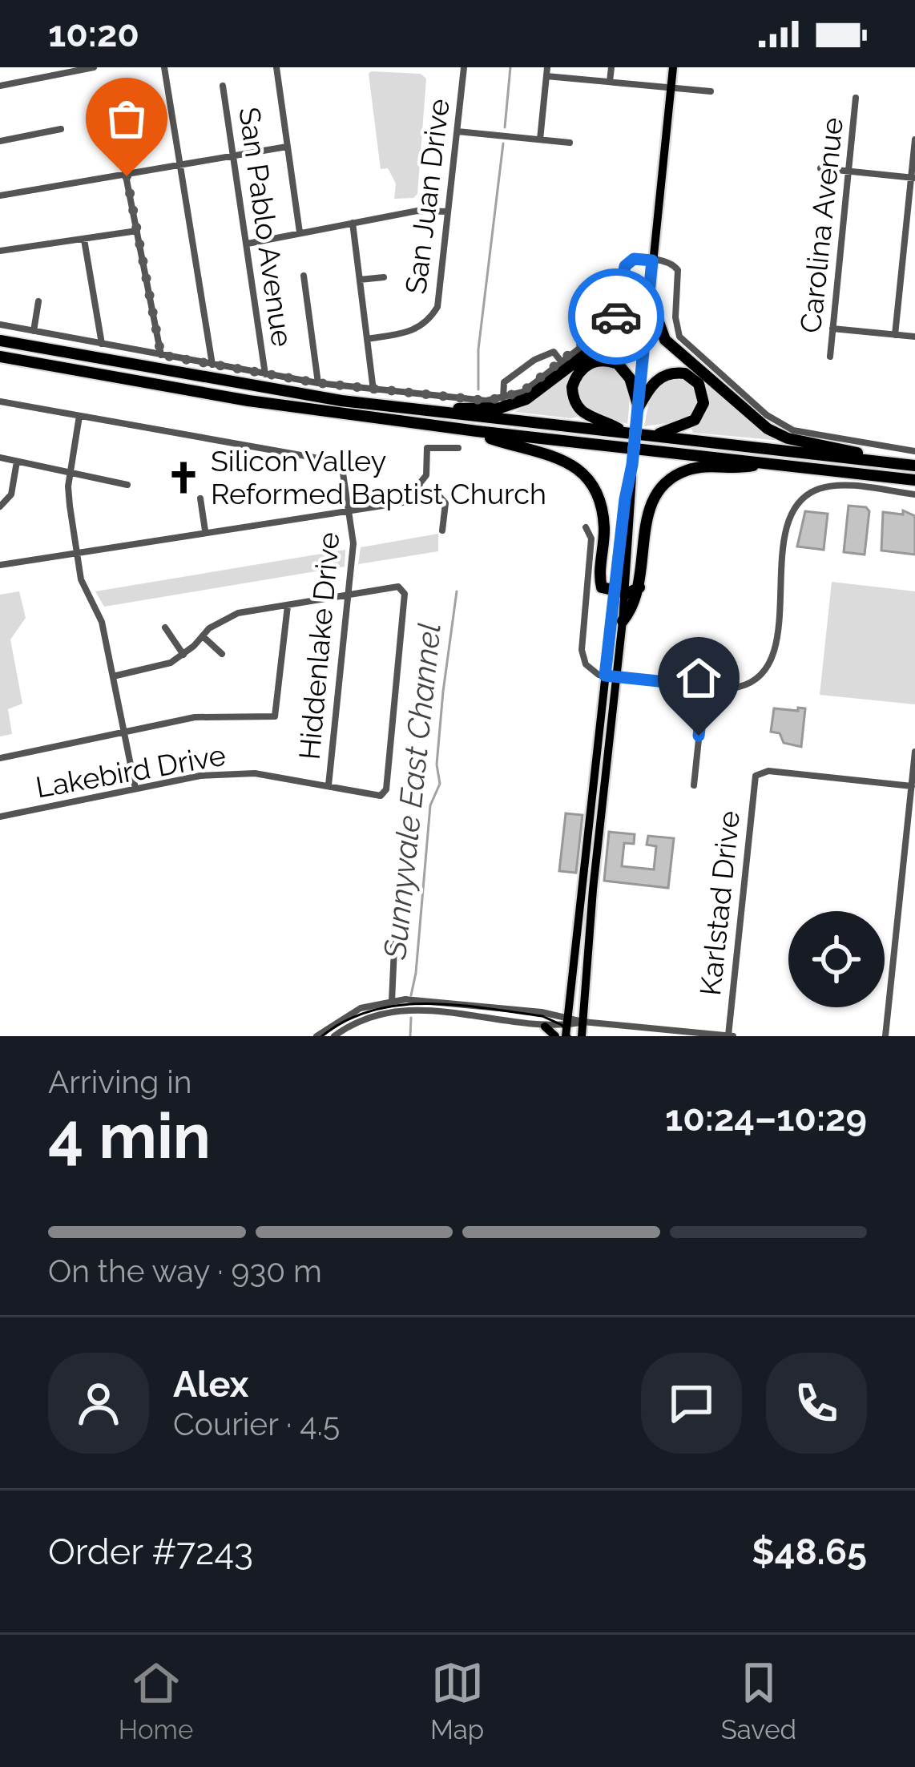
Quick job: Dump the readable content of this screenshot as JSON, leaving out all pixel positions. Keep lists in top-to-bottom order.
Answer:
{
  "streets": {
    "street": [
      "San Juan Drive",
      "Carolina Avenue",
      "San Pablo Avenue",
      "Hiddenlake Drive",
      "Lakebird Drive",
      "Karlstad Drive"
    ]
  },
  "crossings": [
    ["Hiddenlake Drive", "Lakebird Drive"]
  ],
  "water": ["Sunnyvale East Channel"],
  "places": {
    "church": ["Silicon Valley Reformed Baptist Church"]
  },
  "page": {
    "status": "10:20",
    "heading": ["4 min", "Arriving in", "10:24–10:29"],
    "panel": [
      "Alex",
      "Courier · 4.5",
      "Order #7243",
      "$48.65"
    ],
    "bar": "On the way · 930 m",
    "tabs": ["Home", "Map", "Saved"]
  }
}
